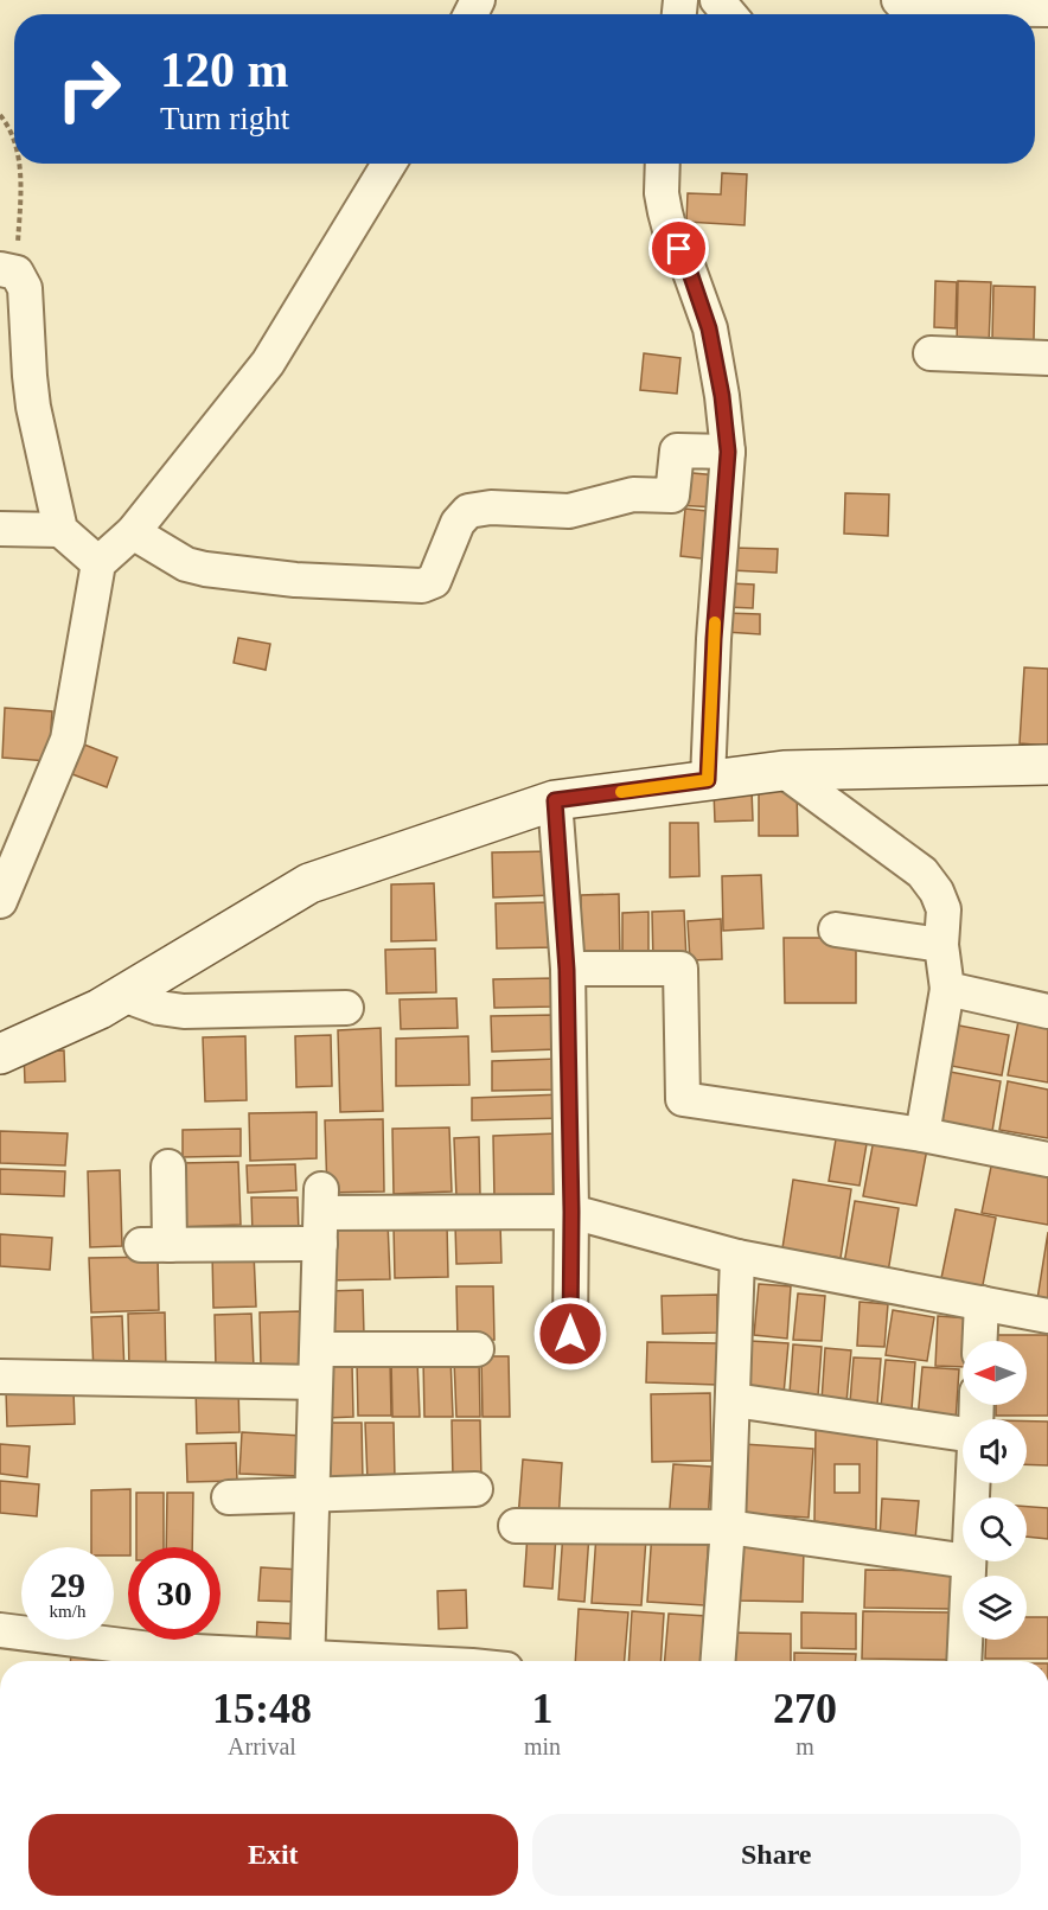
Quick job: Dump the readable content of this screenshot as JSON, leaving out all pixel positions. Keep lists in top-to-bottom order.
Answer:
{
  "north": "left",
  "page": {
    "turn": ["120 m", "Turn right"],
    "speed": "29 km/h",
    "limit": "30",
    "eta": [
      "15:48",
      "Arrival",
      "1",
      "min",
      "270",
      "m"
    ],
    "buttons": ["Exit", "Share"]
  }
}
